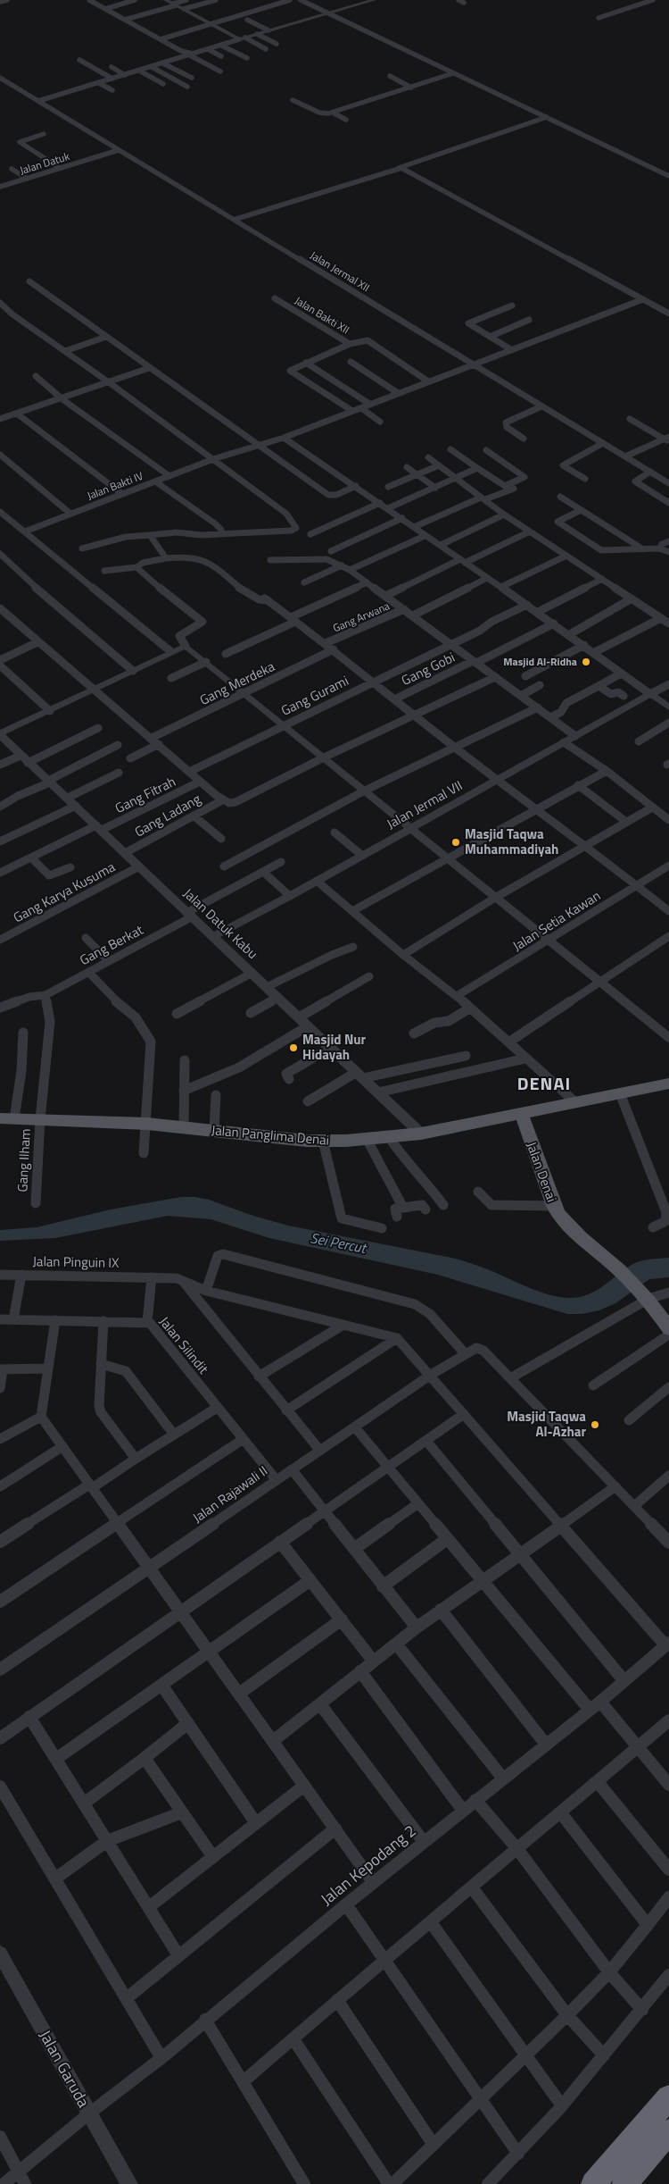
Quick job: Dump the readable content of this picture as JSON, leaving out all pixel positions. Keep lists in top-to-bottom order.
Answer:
{
  "streets": {
    "main road": ["Jalan Panglima Denai", "Jalan Denai"],
    "street": [
      "Jalan Datuk",
      "Jalan Jermal XII",
      "Jalan Bakti XII",
      "Jalan Bakti IV",
      "Gang Arwana",
      "Gang Gobi",
      "Gang Merdeka",
      "Gang Gurami",
      "Gang Fitrah",
      "Jalan Jermal VII",
      "Gang Ladang",
      "Gang Karya Kusuma",
      "Jalan Setia Kawan",
      "Jalan Datuk Kabu",
      "Gang Berkat",
      "Gang Ilham",
      "Jalan Pinguin IX",
      "Jalan Silindit",
      "Jalan Rajawali II",
      "Jalan Kepodang 2",
      "Jalan Garuda"
    ]
  },
  "crossings": [
    ["Jalan Datuk", "Jalan Jermal XII"],
    ["Jalan Jermal XII", "Jalan Bakti IV"],
    ["Jalan Bakti XII", "Jalan Bakti IV"],
    ["Gang Fitrah", "Jalan Datuk Kabu"],
    ["Jalan Jermal VII", "Jalan Datuk Kabu"],
    ["Gang Ladang", "Jalan Datuk Kabu"],
    ["Gang Karya Kusuma", "Jalan Datuk Kabu"],
    ["Jalan Datuk Kabu", "Gang Berkat"],
    ["Jalan Datuk Kabu", "Jalan Panglima Denai"],
    ["Gang Berkat", "Gang Ilham"],
    ["Jalan Panglima Denai", "Gang Ilham"],
    ["Jalan Panglima Denai", "Jalan Denai"],
    ["Jalan Silindit", "Jalan Rajawali II"],
    ["Jalan Kepodang 2", "Jalan Garuda"]
  ],
  "districts": ["DENAI"],
  "water": ["Sei Percut"],
  "places": [
    "Masjid Al-Ridha",
    "Masjid Taqwa Muhammadiyah",
    "Masjid Nur Hidayah",
    "Masjid Taqwa Al-Azhar"
  ]
}
